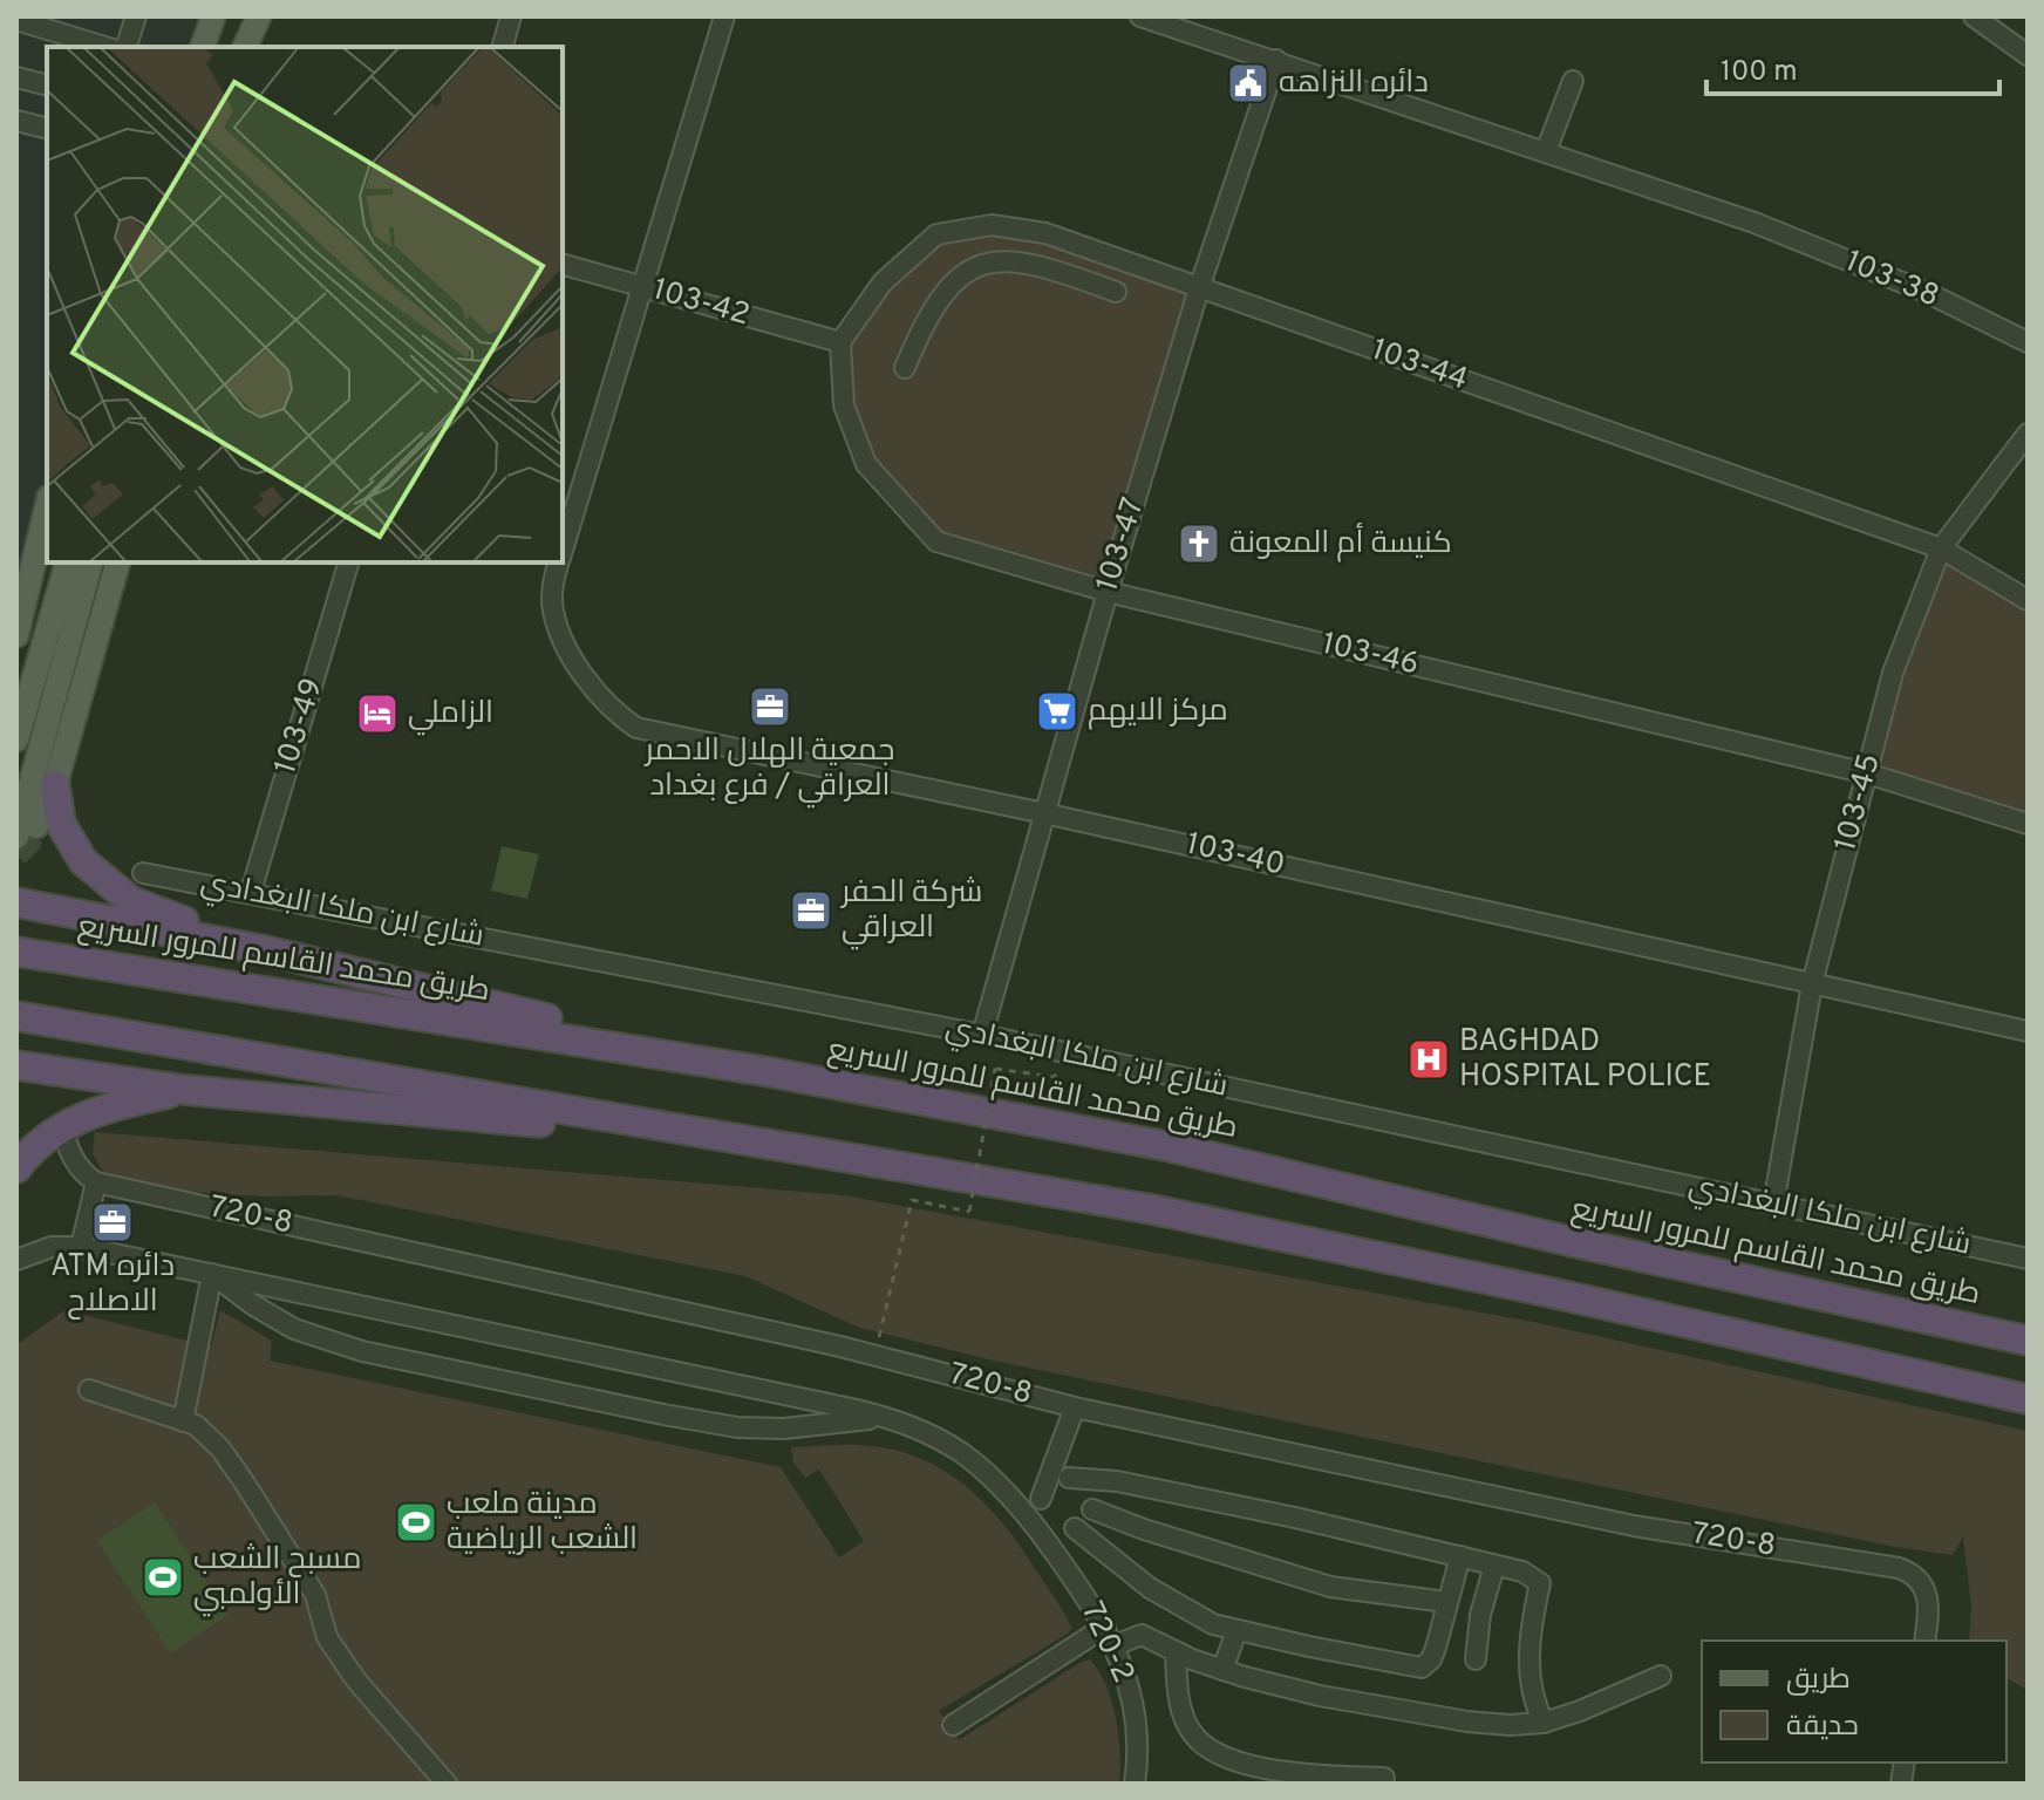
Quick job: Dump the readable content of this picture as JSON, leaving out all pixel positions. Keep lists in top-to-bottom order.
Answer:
{
  "streets": {
    "highway": ["طريق محمد القاسم للمرور السريع"],
    "street": [
      "103-38",
      "103-42",
      "103-44",
      "103-47",
      "103-46",
      "103-49",
      "103-45",
      "103-40",
      "شارع ابن ملكا البغدادي",
      "720-8",
      "720-2"
    ]
  },
  "crossings": [
    ["103-38", "103-47"],
    ["103-42", "103-44"],
    ["103-42", "103-46"],
    ["103-42", "103-40"],
    ["103-44", "103-47"],
    ["103-44", "103-46"],
    ["103-44", "103-45"],
    ["103-47", "103-46"],
    ["103-47", "103-40"],
    ["103-47", "شارع ابن ملكا البغدادي"],
    ["103-46", "103-45"],
    ["103-49", "شارع ابن ملكا البغدادي"],
    ["103-45", "103-40"],
    ["103-45", "شارع ابن ملكا البغدادي"],
    ["720-8", "720-2"]
  ],
  "places": {
    "public building": ["دائره النزاهه"],
    "church": ["كنيسة أم المعونة"],
    "office": ["جمعية الهلال الاحمر العراقي / فرع بغداد", "شركة الحفر العراقي", "ATM دائره الاصلاح"],
    "supermarket": ["مركز الايهم"],
    "hotel": ["الزاملي"],
    "hospital": ["BAGHDAD HOSPITAL POLICE"],
    "sports": ["مدينة ملعب الشعب الرياضية", "مسبح الشعب الأولمبي"]
  },
  "legend": ["طريق", "حديقة"],
  "scale_bar": "100 m"
}
